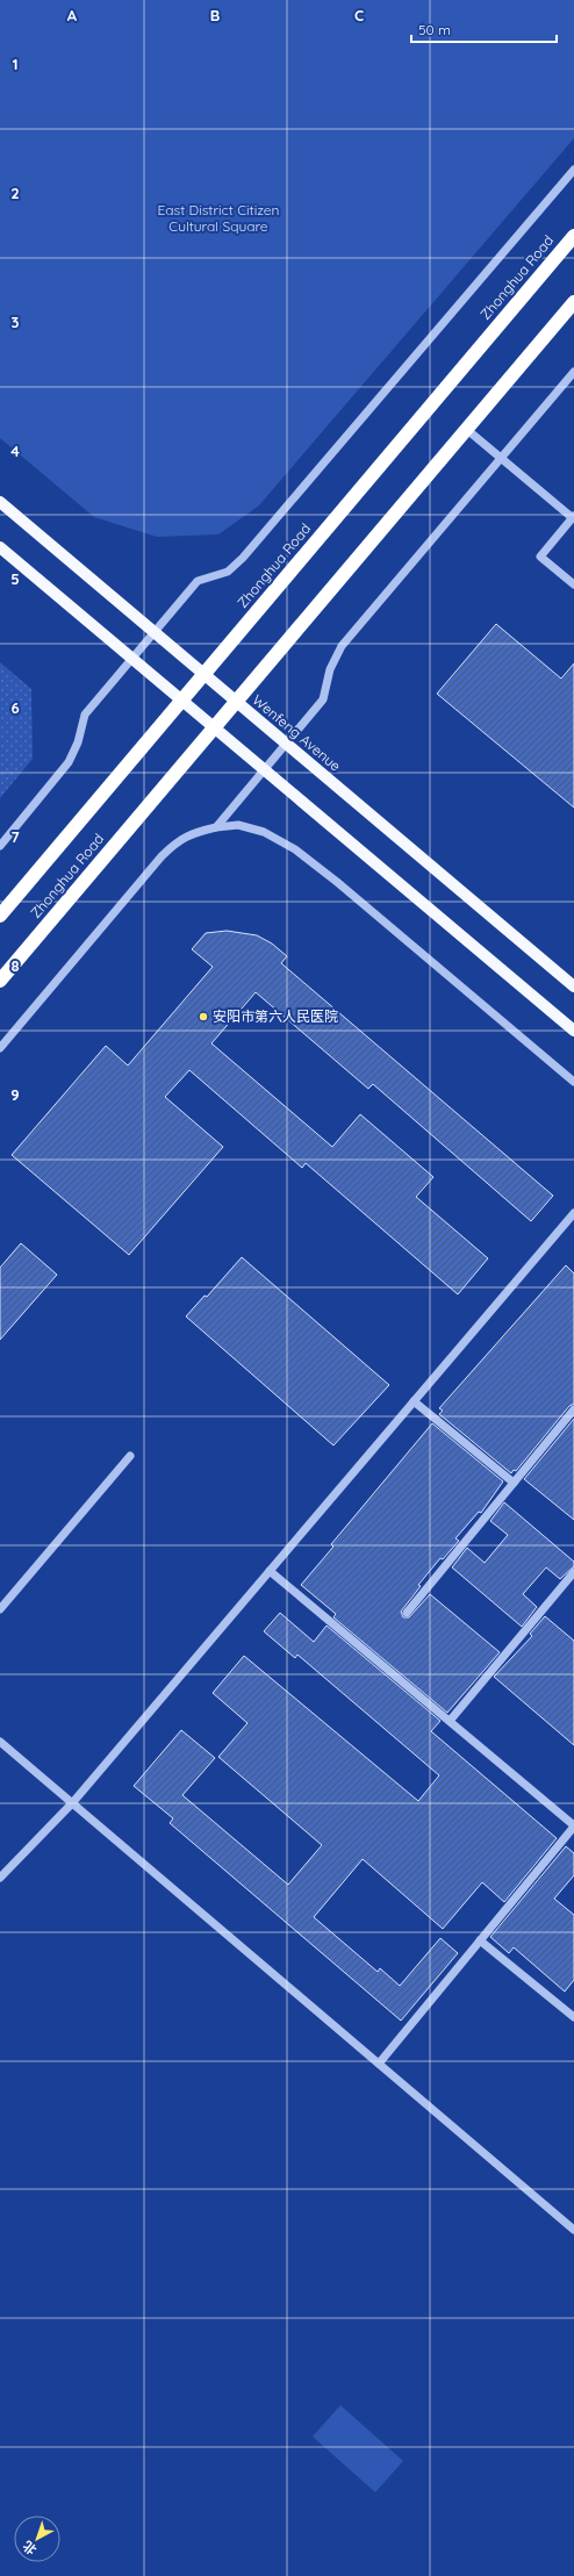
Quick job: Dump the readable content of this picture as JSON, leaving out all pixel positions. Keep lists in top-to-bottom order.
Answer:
{
  "streets": {
    "highway": ["Zhonghua Road"],
    "main road": ["Wenfeng Avenue"]
  },
  "crossings": [
    ["Zhonghua Road", "Wenfeng Avenue"]
  ],
  "parks": ["East District Citizen Cultural Square"],
  "places": ["安阳市第六人民医院"],
  "scale_bar": "50 m",
  "north": "bottom left",
  "grid": {
    "columns": ["A", "B", "C"],
    "rows": [
      "1",
      "2",
      "3",
      "4",
      "5",
      "6",
      "7",
      "8",
      "9"
    ]
  }
}
